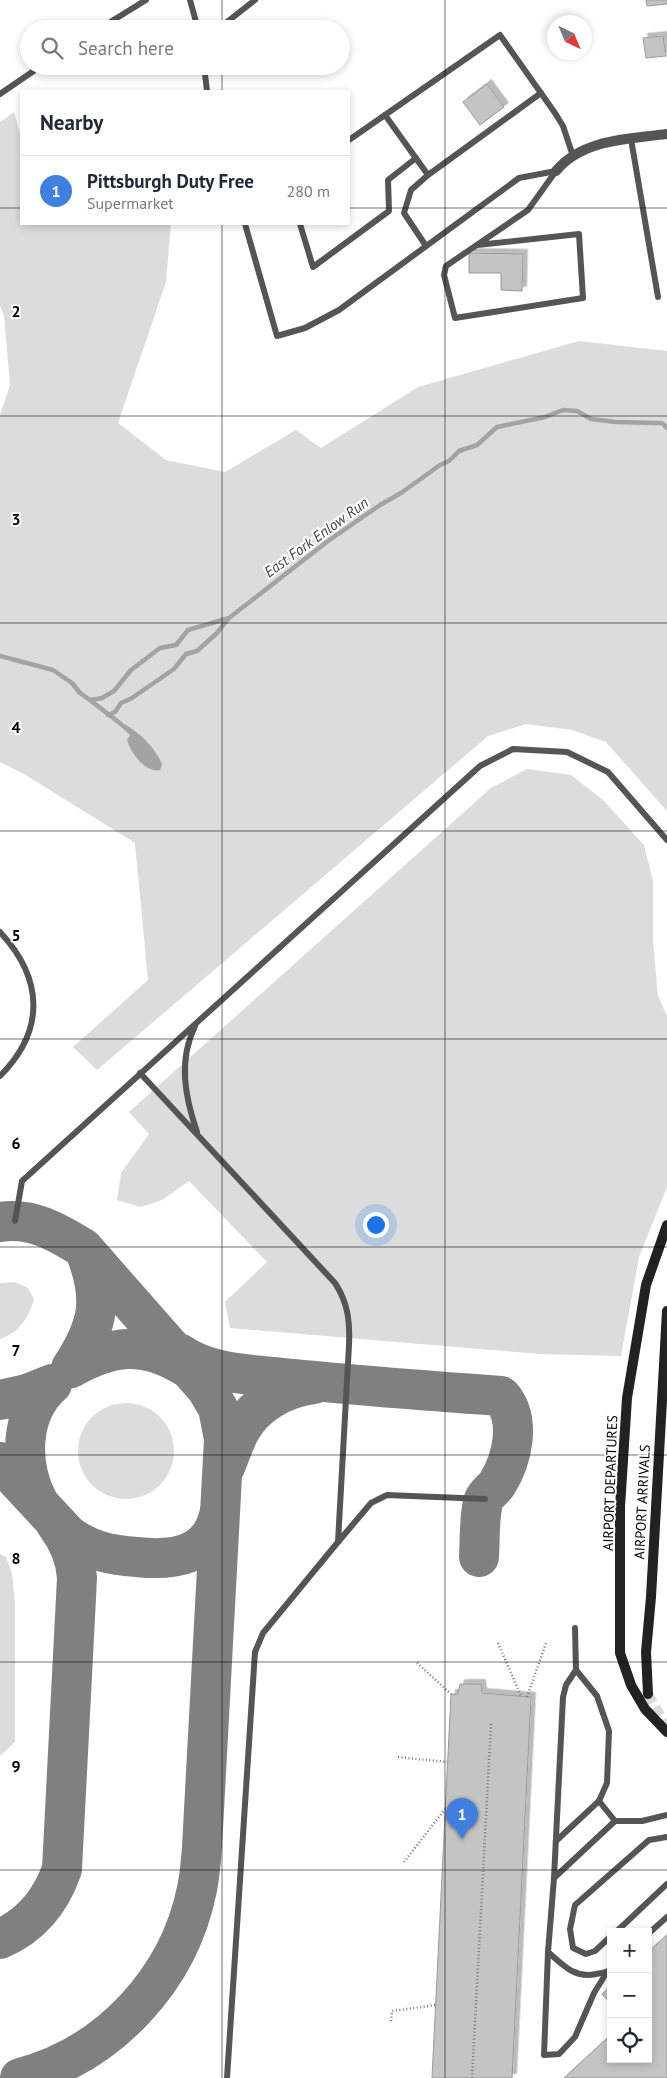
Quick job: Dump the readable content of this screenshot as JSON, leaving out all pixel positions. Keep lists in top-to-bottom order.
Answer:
{
  "streets": {
    "street": ["AIRPORT DEPARTURES", "AIRPORT ARRIVALS"]
  },
  "water": ["East Fork Enlow Run"],
  "north": "bottom right",
  "page": {
    "search": "Search here",
    "heading": "Nearby",
    "list": [
      {
        "mark": "1",
        "name": "Pittsburgh Duty Free",
        "note": "Supermarket",
        "value": "280 m"
      }
    ],
    "pins": "1",
    "map_buttons": ["+", "−"]
  },
  "grid": {
    "rows": [
      "2",
      "3",
      "4",
      "5",
      "6",
      "7",
      "8",
      "9"
    ]
  }
}
